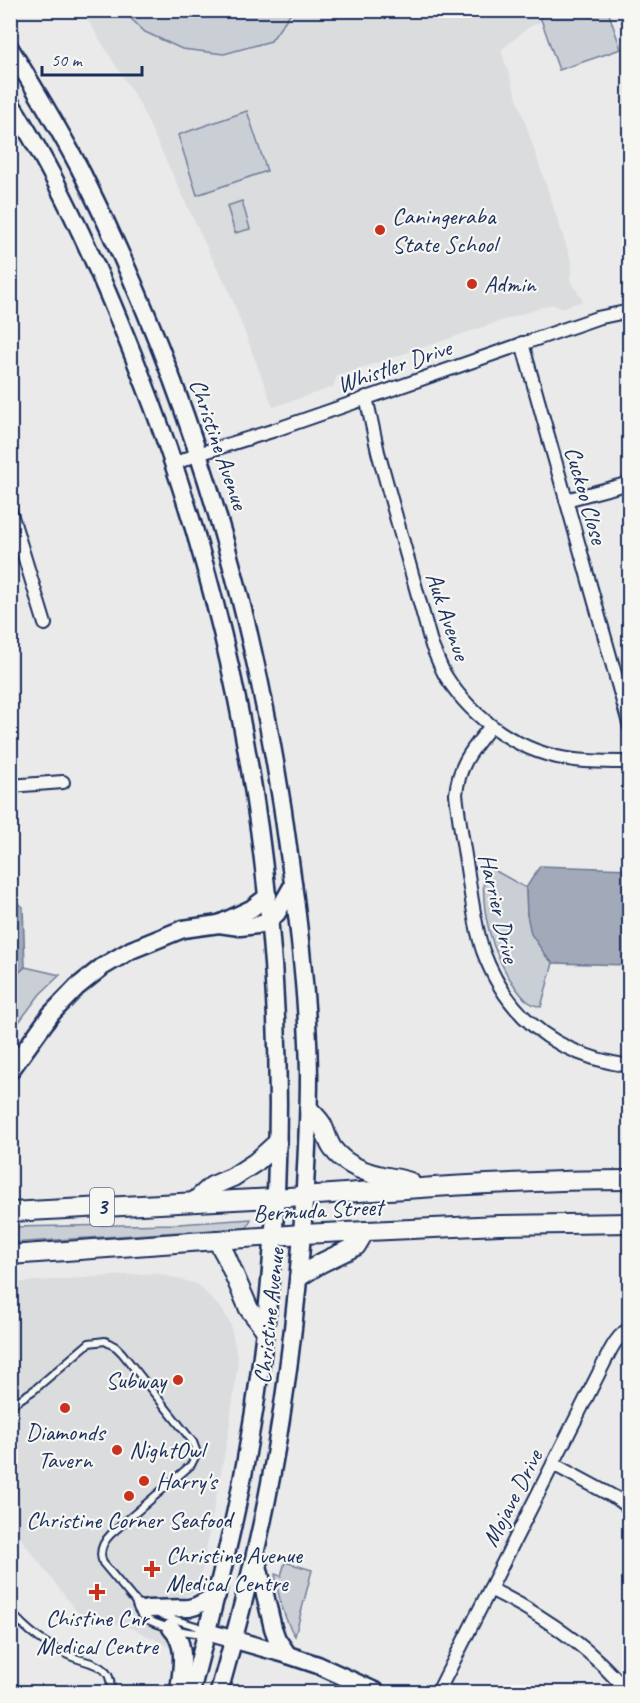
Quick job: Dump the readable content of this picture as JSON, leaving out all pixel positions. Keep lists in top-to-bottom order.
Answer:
{
  "streets": {
    "main road": ["3", "Bermuda Street"],
    "street": [
      "Whistler Drive",
      "Christine Avenue",
      "Cuckoo Close",
      "Auk Avenue",
      "Harrier Drive",
      "Mojave Drive"
    ]
  },
  "crossings": [
    ["Whistler Drive", "Christine Avenue"],
    ["Whistler Drive", "Cuckoo Close"],
    ["Whistler Drive", "Auk Avenue"],
    ["Christine Avenue", "Bermuda Street"],
    ["Auk Avenue", "Harrier Drive"]
  ],
  "places": {
    "other": [
      "Caningeraba State School",
      "Admin",
      "Subway",
      "Diamonds Tavern",
      "NightOwl",
      "Harry's",
      "Christine Corner Seafood"
    ],
    "health": ["Christine Avenue Medical Centre", "Chistine Cnr Medical Centre"]
  },
  "scale_bar": "50 m"
}
